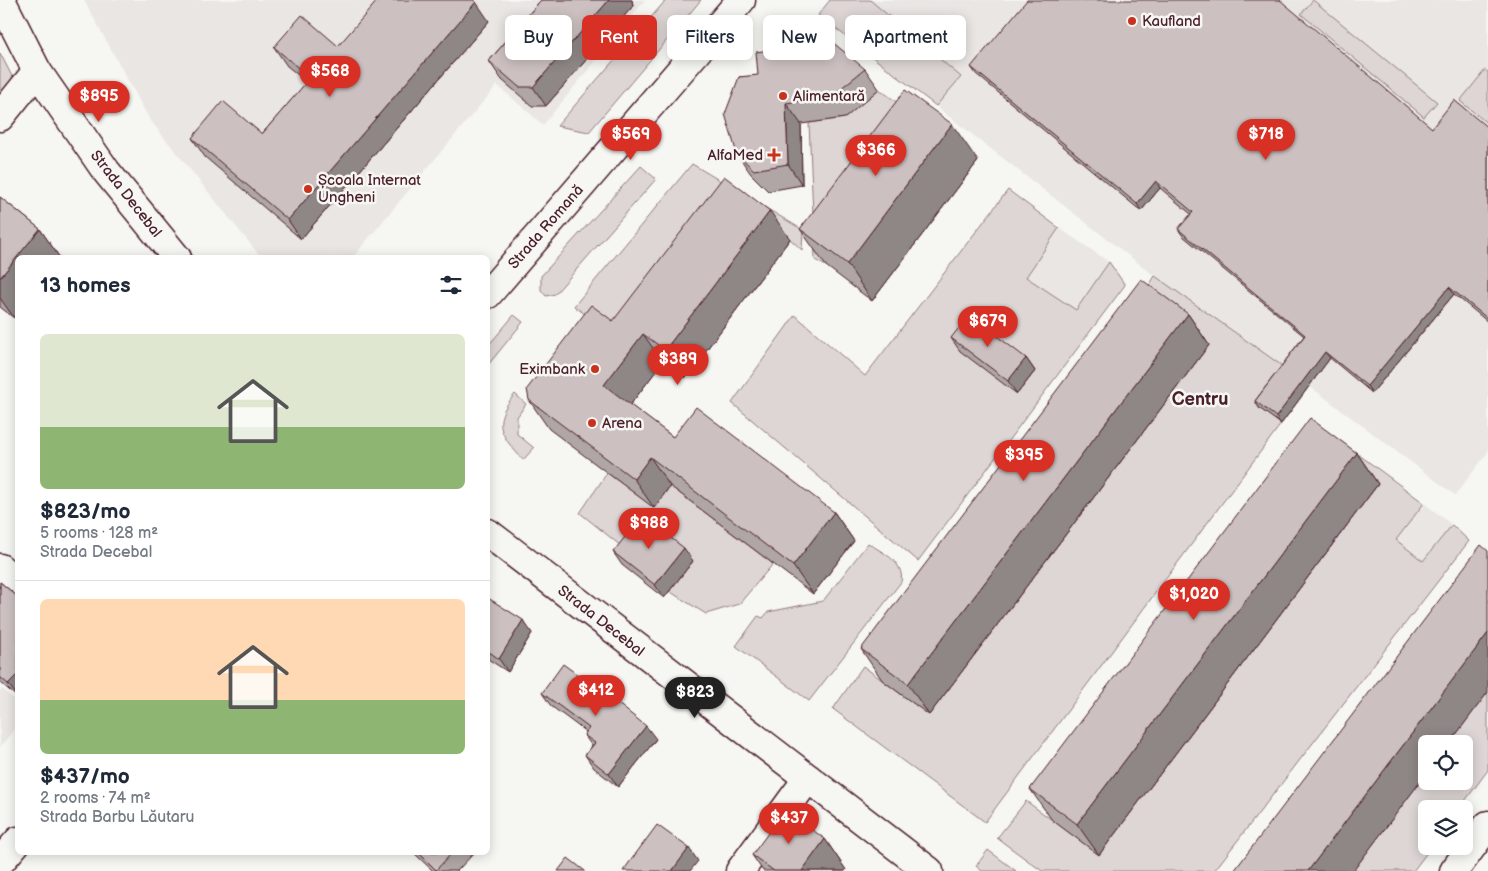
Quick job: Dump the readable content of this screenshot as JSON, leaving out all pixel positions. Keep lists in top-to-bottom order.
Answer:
{
  "streets": {
    "street": ["Strada Decebal", "Strada Romană"]
  },
  "districts": ["Centru"],
  "places": {
    "other": [
      "Kaufland",
      "Alimentară",
      "Școala Internat Ungheni",
      "Eximbank",
      "Arena"
    ],
    "health": ["AlfaMed"]
  },
  "page": {
    "chip": [
      "Buy",
      "Rent",
      "Filters",
      "New",
      "Apartment"
    ],
    "price": [
      "$568",
      "$895",
      "$569",
      "$718",
      "$366",
      "$679",
      "$389",
      "$395",
      "$988",
      "$1,020",
      "$412",
      "$823",
      "$437"
    ],
    "heading": "13 homes",
    "list": [
      {
        "name": "$823/mo",
        "note": "5 rooms · 128 m² · Strada Decebal"
      },
      {
        "name": "$437/mo",
        "note": "2 rooms · 74 m² · Strada Barbu Lăutaru"
      }
    ]
  }
}
